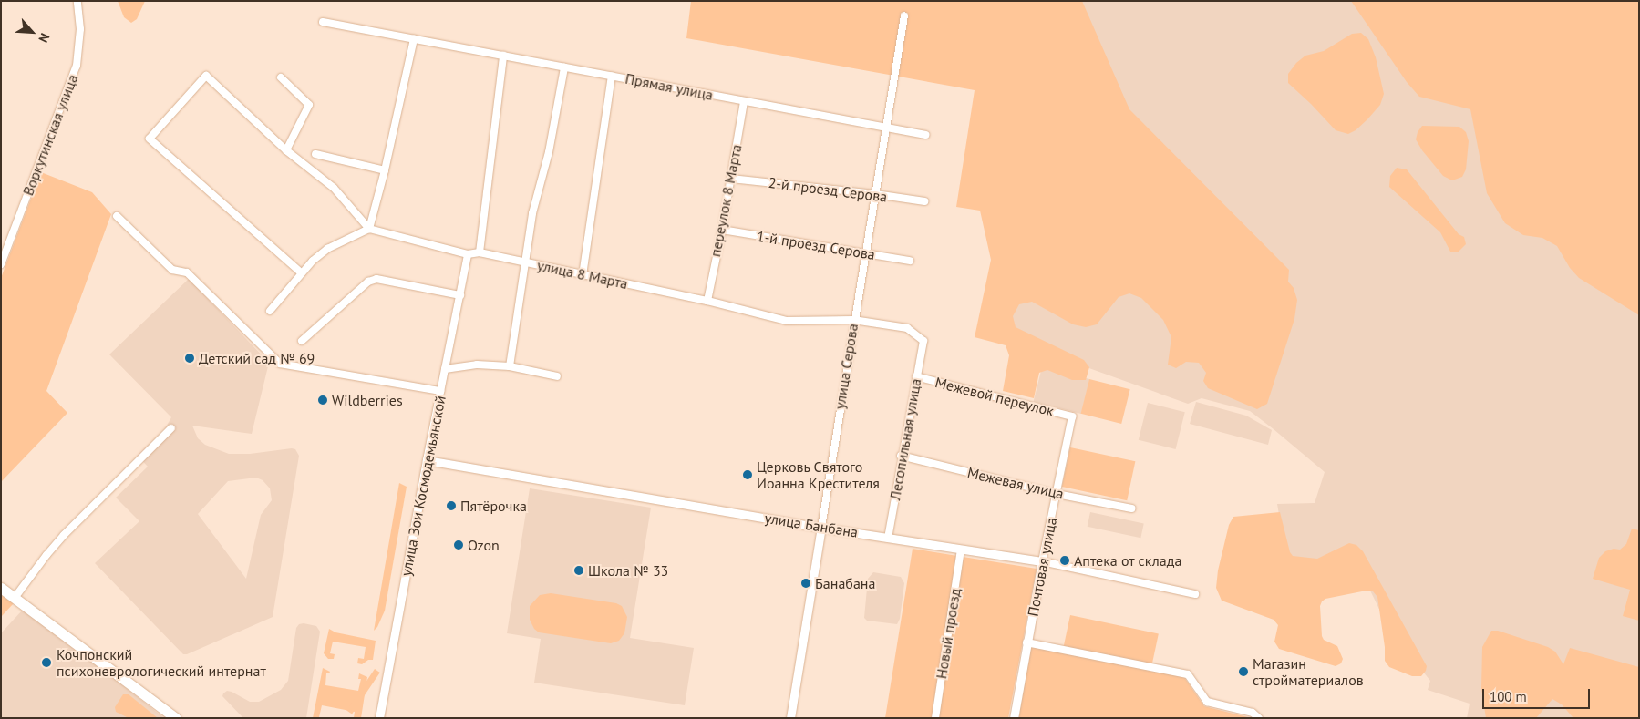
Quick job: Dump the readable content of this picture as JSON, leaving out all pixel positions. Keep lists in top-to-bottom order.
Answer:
{
  "streets": {
    "street": [
      "Прямая улица",
      "Воркутинская улица",
      "2-й проезд Серова",
      "переулок 8 Марта",
      "1-й проезд Серова",
      "улица 8 Марта",
      "улица Серова",
      "Межевой переулок",
      "Лесопильная улица",
      "Межевая улица",
      "улица Зои Космодемьянской",
      "улица Банбана",
      "Почтовая улица",
      "Новый проезд"
    ]
  },
  "crossings": [
    ["Прямая улица", "переулок 8 Марта"],
    ["Прямая улица", "улица Серова"],
    ["2-й проезд Серова", "переулок 8 Марта"],
    ["2-й проезд Серова", "улица Серова"],
    ["переулок 8 Марта", "1-й проезд Серова"],
    ["переулок 8 Марта", "улица 8 Марта"],
    ["1-й проезд Серова", "улица Серова"],
    ["улица 8 Марта", "улица Серова"],
    ["улица 8 Марта", "Лесопильная улица"],
    ["улица 8 Марта", "улица Зои Космодемьянской"],
    ["улица Серова", "улица Банбана"],
    ["Межевой переулок", "Лесопильная улица"],
    ["Межевой переулок", "Почтовая улица"],
    ["Лесопильная улица", "Межевая улица"],
    ["Лесопильная улица", "улица Банбана"],
    ["Межевая улица", "Почтовая улица"],
    ["улица Зои Космодемьянской", "улица Банбана"],
    ["улица Банбана", "Почтовая улица"],
    ["улица Банбана", "Новый проезд"]
  ],
  "places": [
    "Детский сад № 69",
    "Wildberries",
    "Церковь Святого Иоанна Крестителя",
    "Пятёрочка",
    "Ozon",
    "Аптека от склада",
    "Школа № 33",
    "Банабана",
    "Кочпонский психоневрологический интернат",
    "Магазин стройматериалов"
  ],
  "scale_bar": "100 m",
  "north": "bottom right"
}
